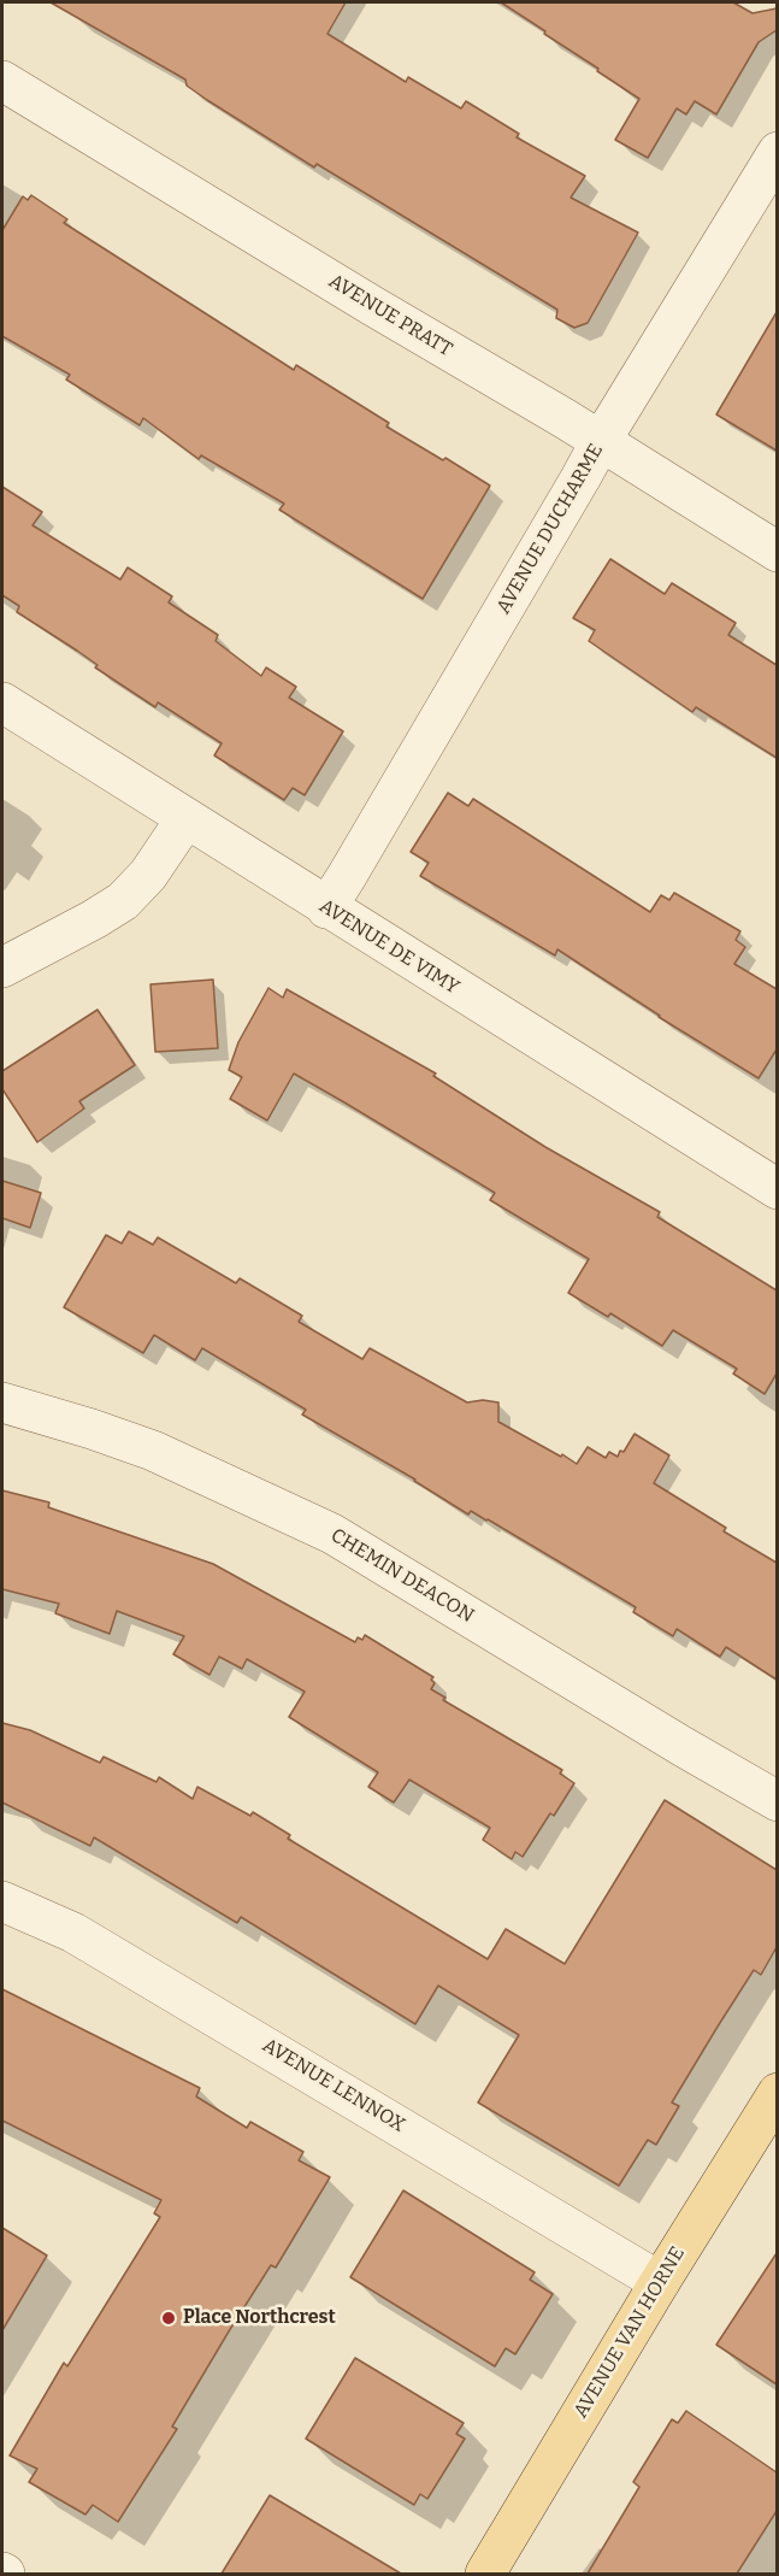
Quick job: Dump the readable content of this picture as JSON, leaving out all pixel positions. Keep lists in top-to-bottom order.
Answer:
{
  "streets": {
    "main road": ["AVENUE VAN HORNE"],
    "street": [
      "AVENUE PRATT",
      "AVENUE DUCHARME",
      "AVENUE DE VIMY",
      "CHEMIN DEACON",
      "AVENUE LENNOX"
    ]
  },
  "crossings": [
    ["AVENUE PRATT", "AVENUE DUCHARME"],
    ["AVENUE DUCHARME", "AVENUE DE VIMY"],
    ["AVENUE LENNOX", "AVENUE VAN HORNE"]
  ],
  "places": ["Place Northcrest"]
}
